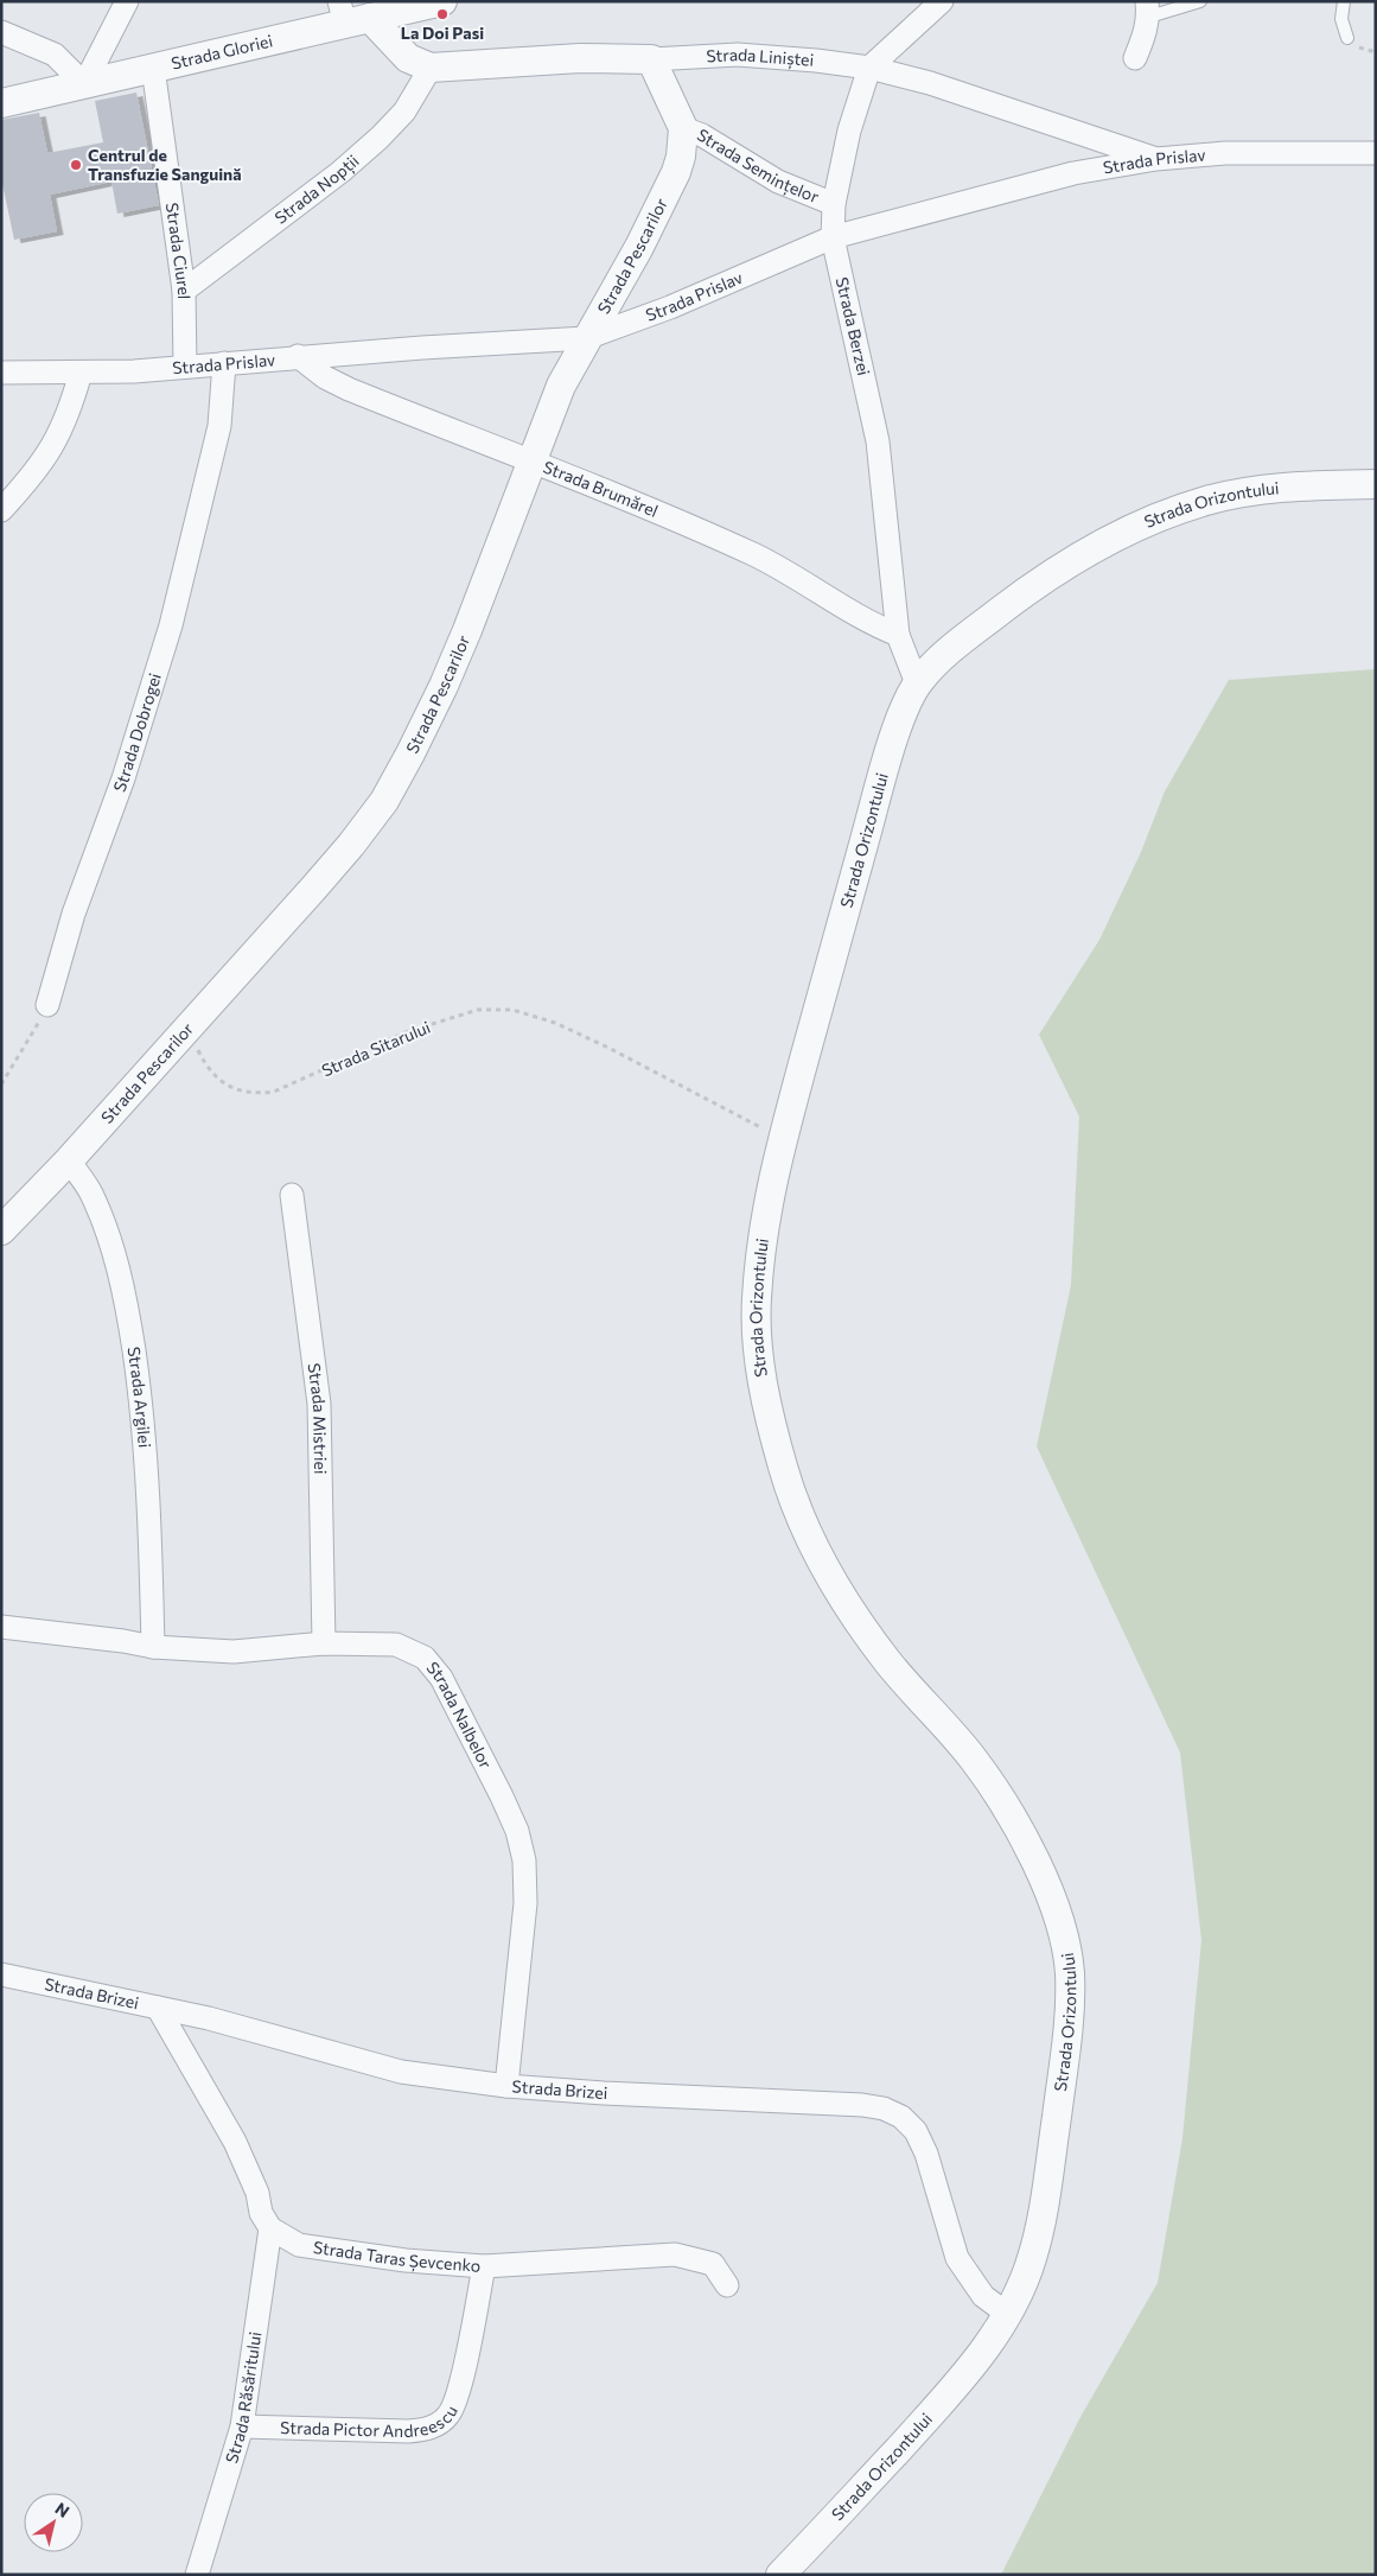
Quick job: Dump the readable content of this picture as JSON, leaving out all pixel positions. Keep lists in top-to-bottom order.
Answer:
{
  "streets": {
    "street": [
      "Strada Gloriei",
      "Strada Liniștei",
      "Strada Prislav",
      "Strada Semințelor",
      "Strada Nopții",
      "Strada Ciurel",
      "Strada Pescarilor",
      "Strada Berzei",
      "Strada Brumărel",
      "Strada Orizontului",
      "Strada Dobrogei",
      "Strada Argilei",
      "Strada Mistriei",
      "Strada Nalbelor",
      "Strada Brizei",
      "Strada Taras Șevcenko",
      "Strada Răsăritului",
      "Strada Pictor Andreescu"
    ],
    "path": ["Strada Sitarului"]
  },
  "crossings": [
    ["Strada Gloriei", "Strada Ciurel"],
    ["Strada Liniștei", "Strada Prislav"],
    ["Strada Liniștei", "Strada Nopții"],
    ["Strada Liniștei", "Strada Berzei"],
    ["Strada Prislav", "Strada Ciurel"],
    ["Strada Prislav", "Strada Pescarilor"],
    ["Strada Prislav", "Strada Berzei"],
    ["Strada Prislav", "Strada Brumărel"],
    ["Strada Prislav", "Strada Dobrogei"],
    ["Strada Semințelor", "Strada Pescarilor"],
    ["Strada Semințelor", "Strada Berzei"],
    ["Strada Nopții", "Strada Ciurel"],
    ["Strada Pescarilor", "Strada Brumărel"],
    ["Strada Pescarilor", "Strada Sitarului"],
    ["Strada Pescarilor", "Strada Argilei"],
    ["Strada Berzei", "Strada Brumărel"],
    ["Strada Berzei", "Strada Orizontului"],
    ["Strada Orizontului", "Strada Sitarului"],
    ["Strada Orizontului", "Strada Brizei"],
    ["Strada Argilei", "Strada Nalbelor"],
    ["Strada Mistriei", "Strada Nalbelor"],
    ["Strada Nalbelor", "Strada Brizei"],
    ["Strada Taras Șevcenko", "Strada Răsăritului"],
    ["Strada Taras Șevcenko", "Strada Pictor Andreescu"],
    ["Strada Răsăritului", "Strada Pictor Andreescu"]
  ],
  "places": ["La Doi Pasi", "Centrul de Transfuzie Sanguină"],
  "north": "top right"
}
